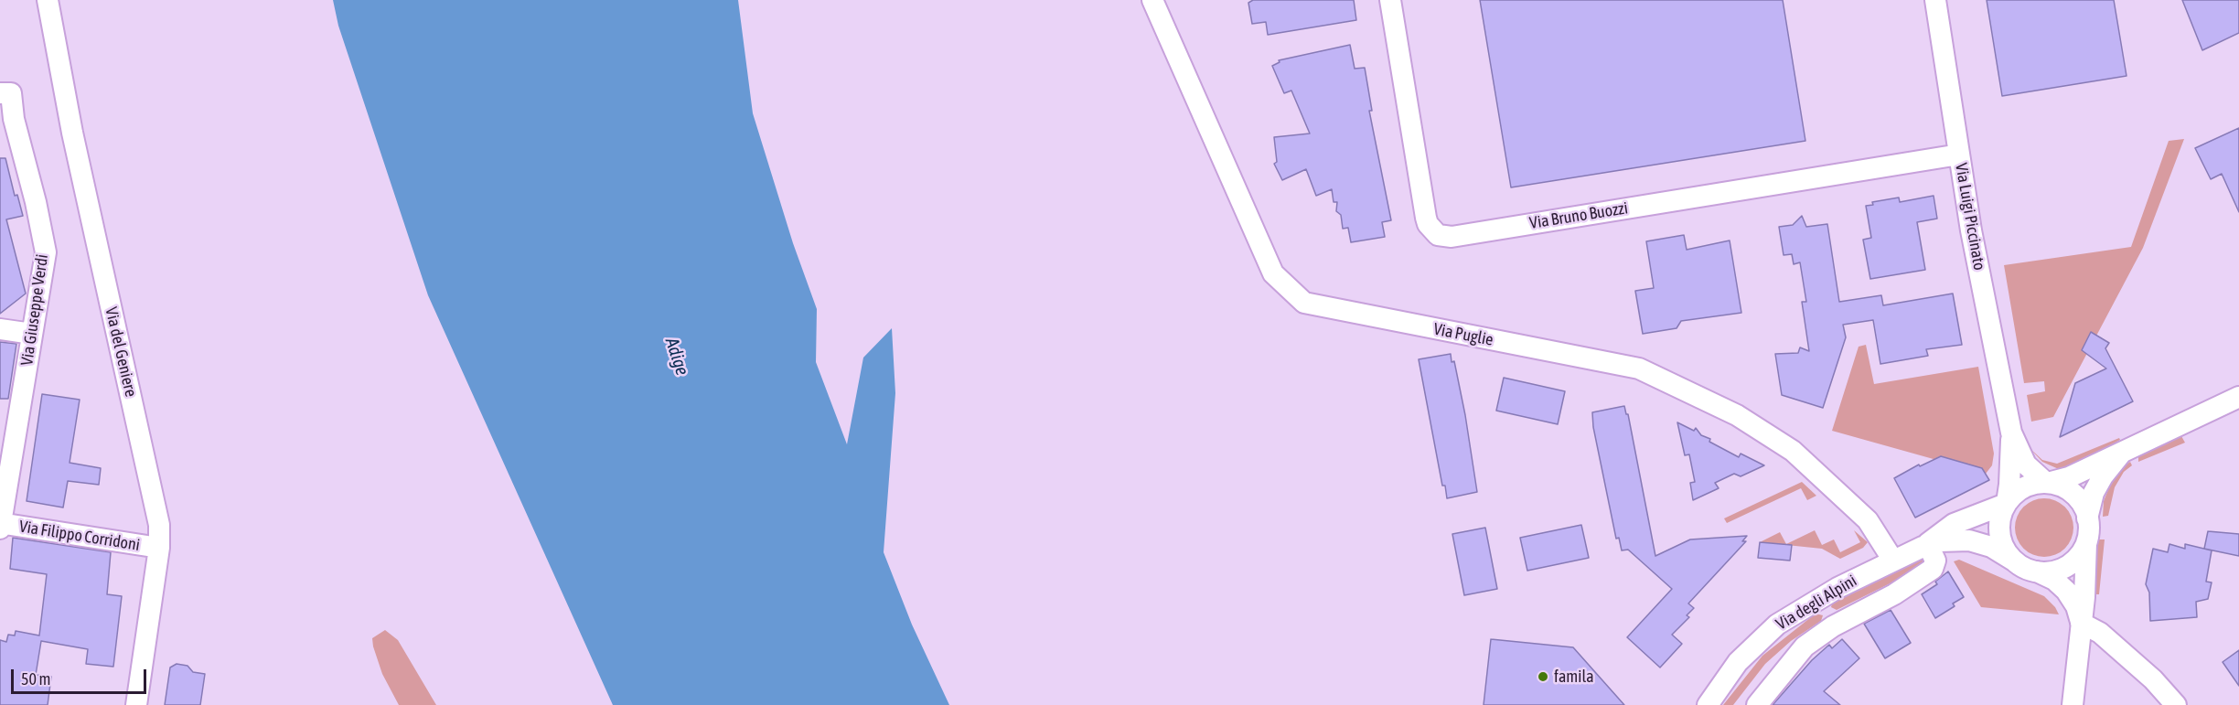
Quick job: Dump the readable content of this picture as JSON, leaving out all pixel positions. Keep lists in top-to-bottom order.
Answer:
{
  "streets": {
    "street": [
      "Via Bruno Buozzi",
      "Via Luigi Piccinato",
      "Via Giuseppe Verdi",
      "Via Puglie",
      "Via del Geniere",
      "Via Filippo Corridoni",
      "Via degli Alpini"
    ]
  },
  "crossings": [
    ["Via Bruno Buozzi", "Via Luigi Piccinato"],
    ["Via Luigi Piccinato", "Via degli Alpini"],
    ["Via Giuseppe Verdi", "Via Filippo Corridoni"],
    ["Via Puglie", "Via degli Alpini"],
    ["Via del Geniere", "Via Filippo Corridoni"]
  ],
  "water": ["Adige"],
  "places": ["famila"],
  "scale_bar": "50 m"
}
